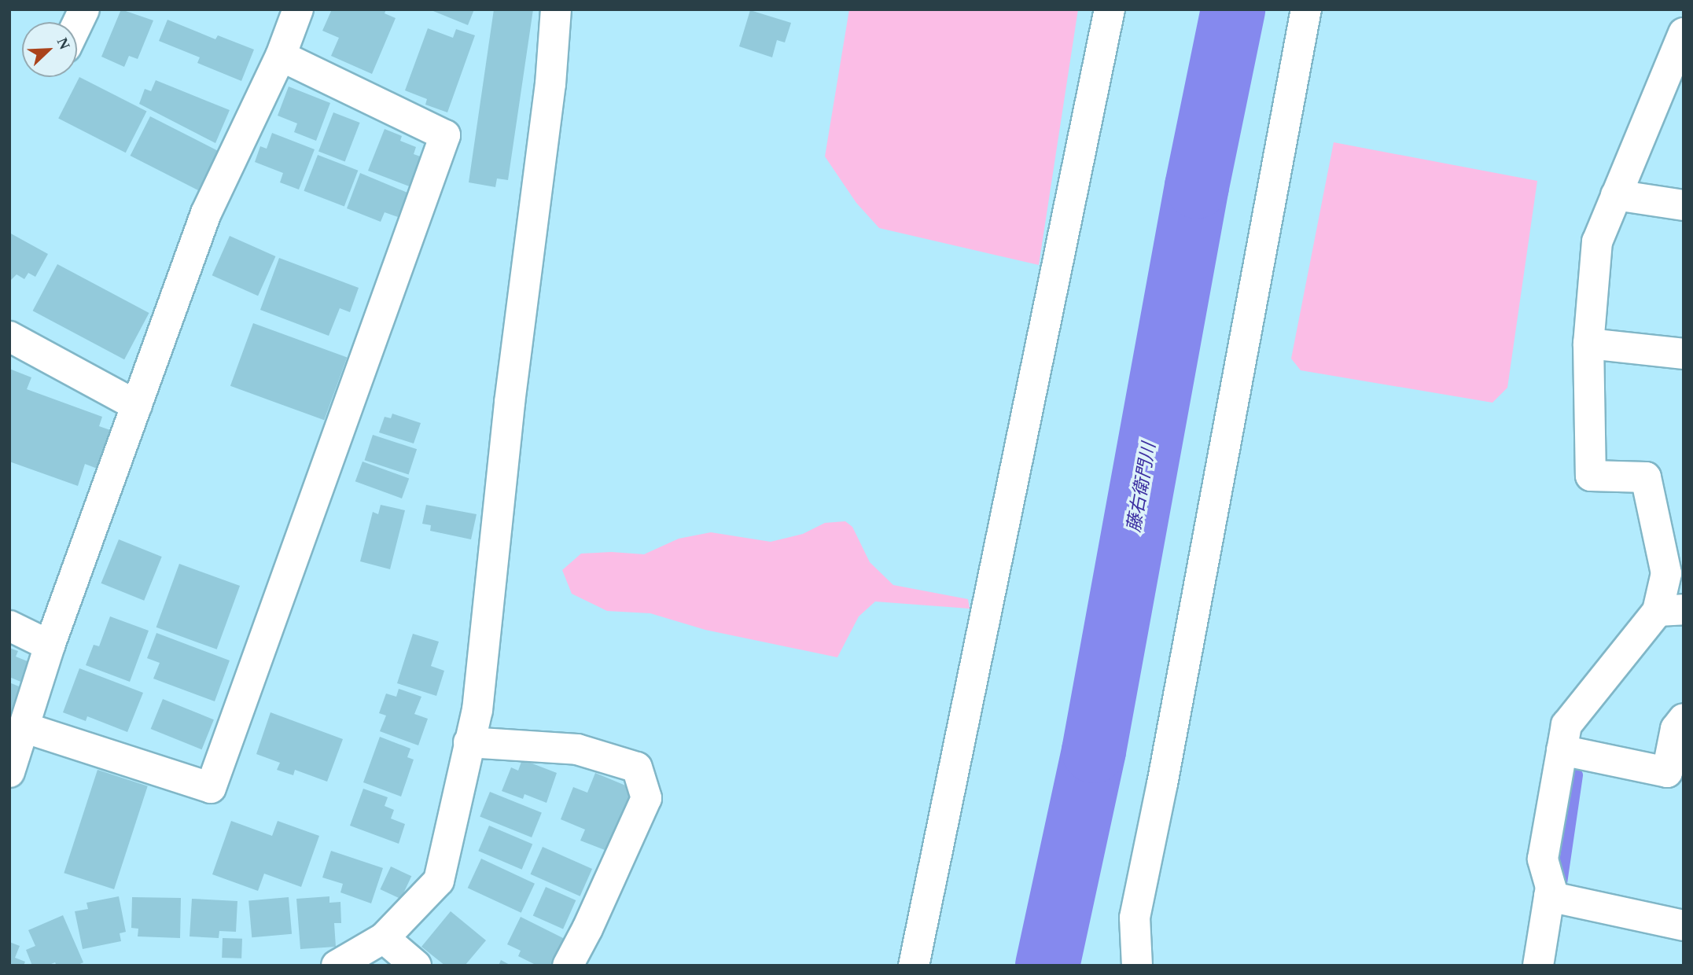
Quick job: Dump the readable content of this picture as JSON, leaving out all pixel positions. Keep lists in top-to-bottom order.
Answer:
{
  "water": ["藤右衛門川"],
  "north": "top right"
}
